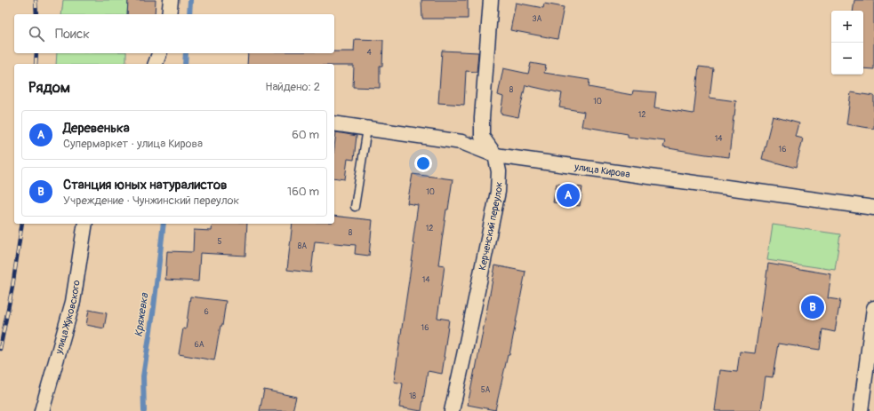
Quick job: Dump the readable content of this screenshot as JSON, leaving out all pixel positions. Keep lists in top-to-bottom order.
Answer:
{
  "streets": {
    "street": ["улица Кирова", "Керченский переулок", "улица Жуковского"]
  },
  "crossings": [
    ["улица Кирова", "Керченский переулок"]
  ],
  "water": ["Кряжевка"],
  "house_numbers": [
    "3А",
    "4",
    "8",
    "10",
    "12",
    "14",
    "16",
    "10",
    "12",
    "8",
    "5",
    "8А",
    "14",
    "6",
    "16",
    "6А",
    "5А",
    "18"
  ],
  "page": {
    "map_buttons": ["+", "−"],
    "search": "Поиск",
    "heading": ["Рядом", "Найдено: 2"],
    "list": [
      {
        "mark": "A",
        "name": "Деревенька",
        "note": "Супермаркет · улица Кирова",
        "value": "60 m"
      },
      {
        "mark": "B",
        "name": "Станция юных натуралистов",
        "note": "Учреждение · Чунжинский переулок",
        "value": "160 m"
      }
    ],
    "pins": ["A", "B"]
  }
}
